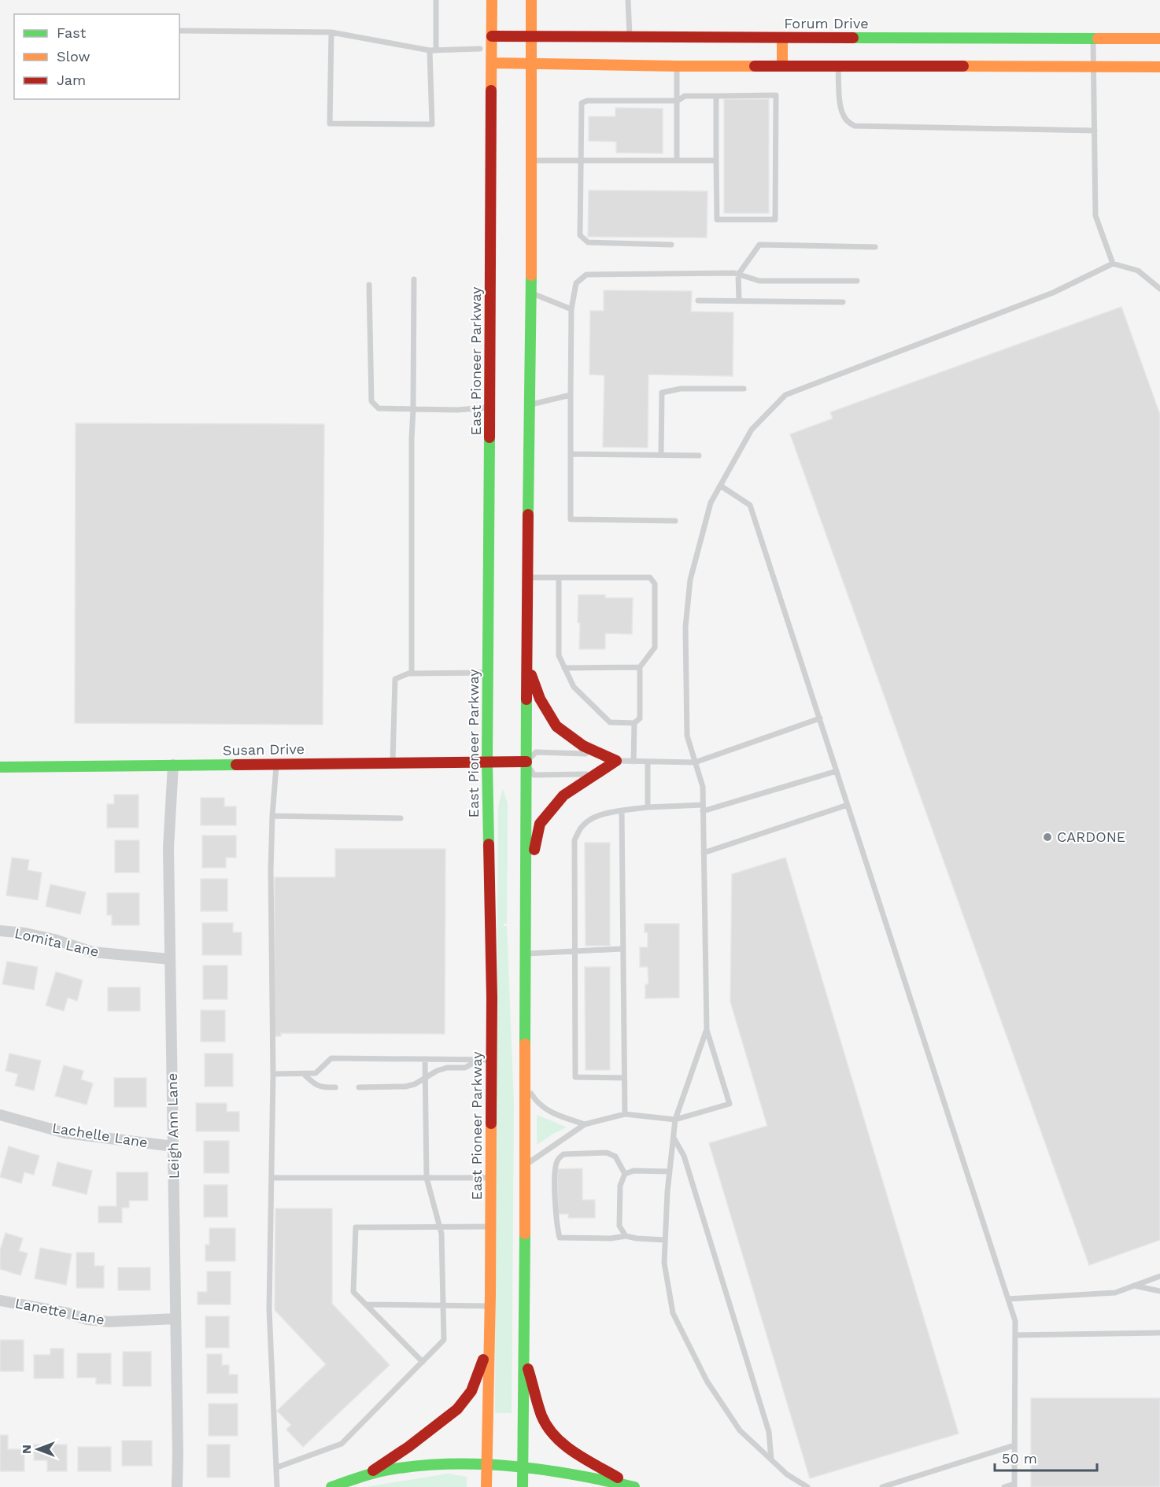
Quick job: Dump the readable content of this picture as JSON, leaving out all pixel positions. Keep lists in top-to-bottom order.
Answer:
{
  "streets": {
    "main road": ["Forum Drive", "East Pioneer Parkway", "Susan Drive"],
    "street": [
      "Lomita Lane",
      "Leigh Ann Lane",
      "Lachelle Lane",
      "Lanette Lane"
    ]
  },
  "crossings": [
    ["Forum Drive", "East Pioneer Parkway"],
    ["East Pioneer Parkway", "Susan Drive"],
    ["Susan Drive", "Leigh Ann Lane"],
    ["Lomita Lane", "Leigh Ann Lane"],
    ["Leigh Ann Lane", "Lachelle Lane"],
    ["Leigh Ann Lane", "Lanette Lane"]
  ],
  "places": ["CARDONE"],
  "legend": ["Fast", "Slow", "Jam"],
  "scale_bar": "50 m",
  "north": "left"
}
